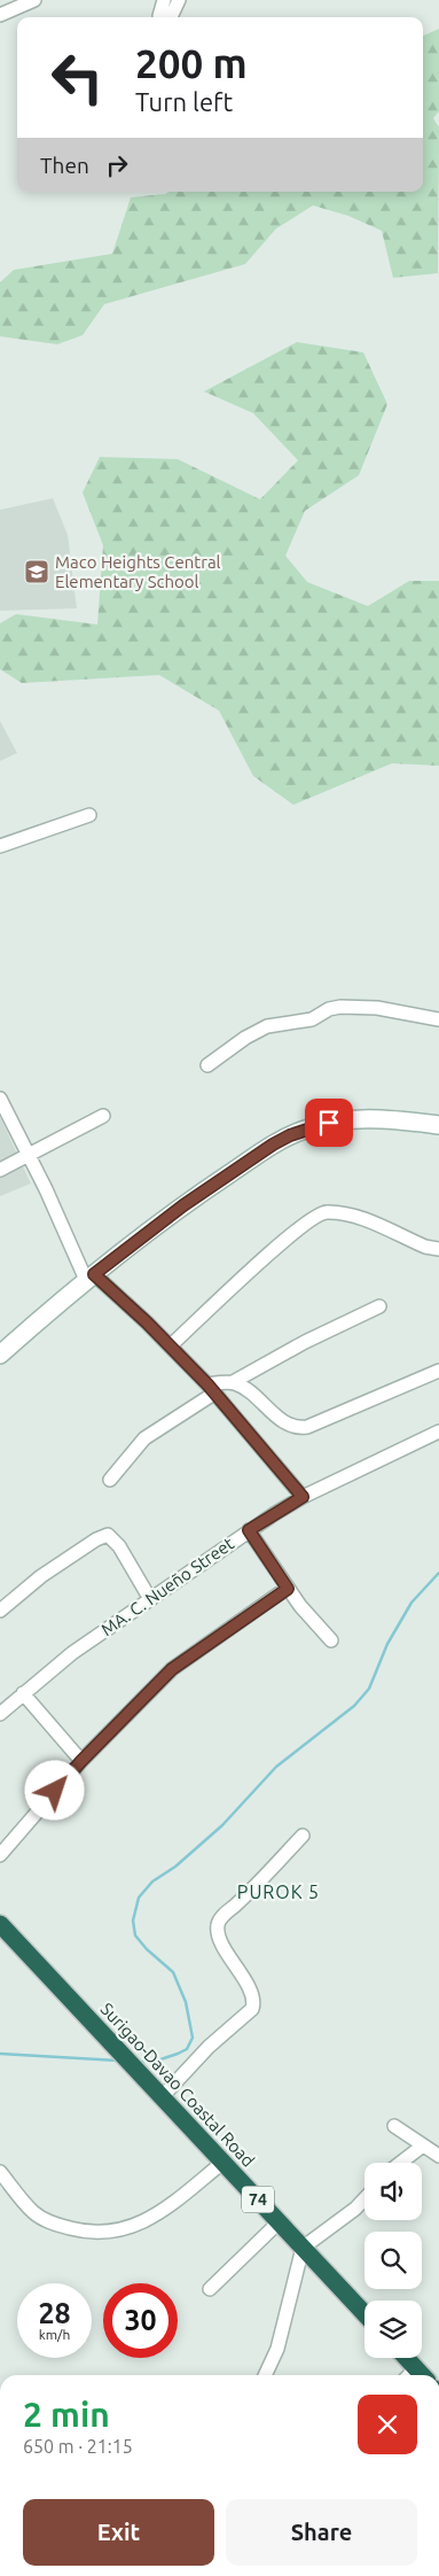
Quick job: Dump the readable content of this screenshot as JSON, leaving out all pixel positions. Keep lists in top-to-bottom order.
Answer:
{
  "streets": {
    "highway": ["Surigao-Davao Coastal Road", "74"],
    "street": ["MA. C. Nueño Street"]
  },
  "districts": ["PUROK 5"],
  "places": {
    "school or university": ["Maco Heights Central Elementary School"]
  },
  "page": {
    "turn": ["200 m", "Turn left"],
    "then": "Then",
    "speed": "28 km/h",
    "limit": "30",
    "heading": ["2 min", "650 m · 21:15"],
    "buttons": ["Exit", "Share"]
  }
}
